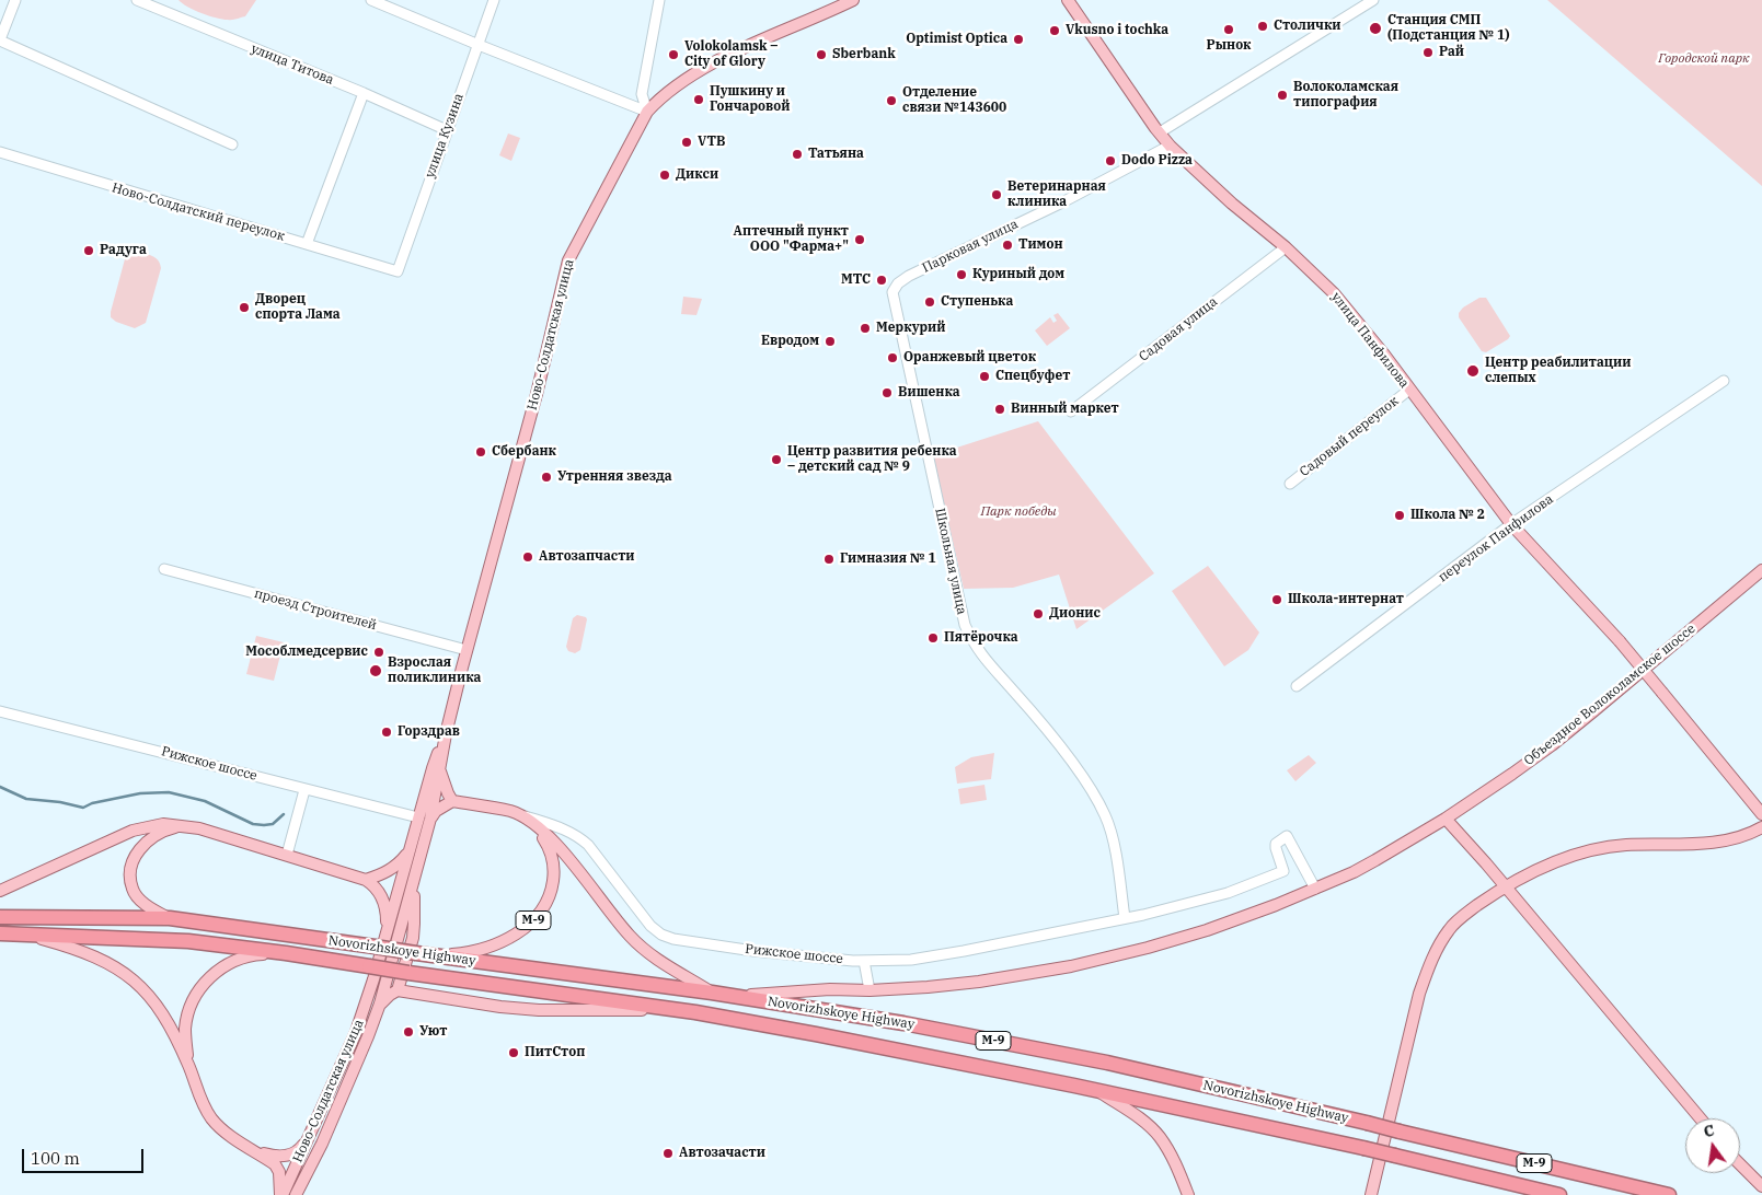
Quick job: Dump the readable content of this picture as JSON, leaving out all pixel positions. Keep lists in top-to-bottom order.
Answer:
{
  "streets": {
    "highway": ["М-9", "Novorizhskoye Highway"],
    "main road": ["Ново-Солдатская улица", "улица Панфилова", "Объездное Волоколамское шоссе"],
    "street": [
      "улица Титова",
      "улица Кузина",
      "Ново-Солдатский переулок",
      "Парковая улица",
      "Садовая улица",
      "Садовый переулок",
      "переулок Панфилова",
      "Школьная улица",
      "проезд Строителей",
      "Рижское шоссе"
    ]
  },
  "crossings": [
    ["улица Титова", "улица Кузина"],
    ["улица Кузина", "Ново-Солдатский переулок"],
    ["Парковая улица", "улица Панфилова"],
    ["Парковая улица", "Школьная улица"],
    ["Садовая улица", "улица Панфилова"],
    ["Ново-Солдатская улица", "проезд Строителей"],
    ["Ново-Солдатская улица", "Рижское шоссе"],
    ["улица Панфилова", "Садовый переулок"],
    ["улица Панфилова", "переулок Панфилова"],
    ["Школьная улица", "Рижское шоссе"],
    ["Объездное Волоколамское шоссе", "Рижское шоссе"],
    ["Объездное Волоколамское шоссе", "Novorizhskoye Highway"],
    ["Рижское шоссе", "М-9"],
    ["М-9", "Novorizhskoye Highway"]
  ],
  "parks": ["Городской парк", "Парк победы"],
  "places": [
    "Столички",
    "Станция СМП (Подстанция № 1)",
    "Рынок",
    "Vkusno i tochka",
    "Optimist Optica",
    "Рай",
    "Volokolamsk – City of Glory",
    "Sberbank",
    "Волоколамская типография",
    "Пушкину и Гончаровой",
    "Отделение связи №143600",
    "VTB",
    "Татьяна",
    "Dodo Pizza",
    "Дикси",
    "Ветеринарная клиника",
    "Аптечный пункт ООО \"Фарма+\"",
    "Тимон",
    "Радуга",
    "Куриный дом",
    "МТС",
    "Ступенька",
    "Дворец спорта Лама",
    "Меркурий",
    "Евродом",
    "Оранжевый цветок",
    "Центр реабилитации слепых",
    "Спецбуфет",
    "Вишенка",
    "Винный маркет",
    "Сбербанк",
    "Центр развития ребенка – детский сад № 9",
    "Утренняя звезда",
    "Школа № 2",
    "Автозапчасти",
    "Гимназия № 1",
    "Школа-интернат",
    "Дионис",
    "Пятёрочка",
    "Мособлмедсервис",
    "Взрослая поликлиника",
    "Горздрав",
    "Уют",
    "ПитСтоп",
    "Автозачасти"
  ],
  "scale_bar": "100 m",
  "north": "top"
}
